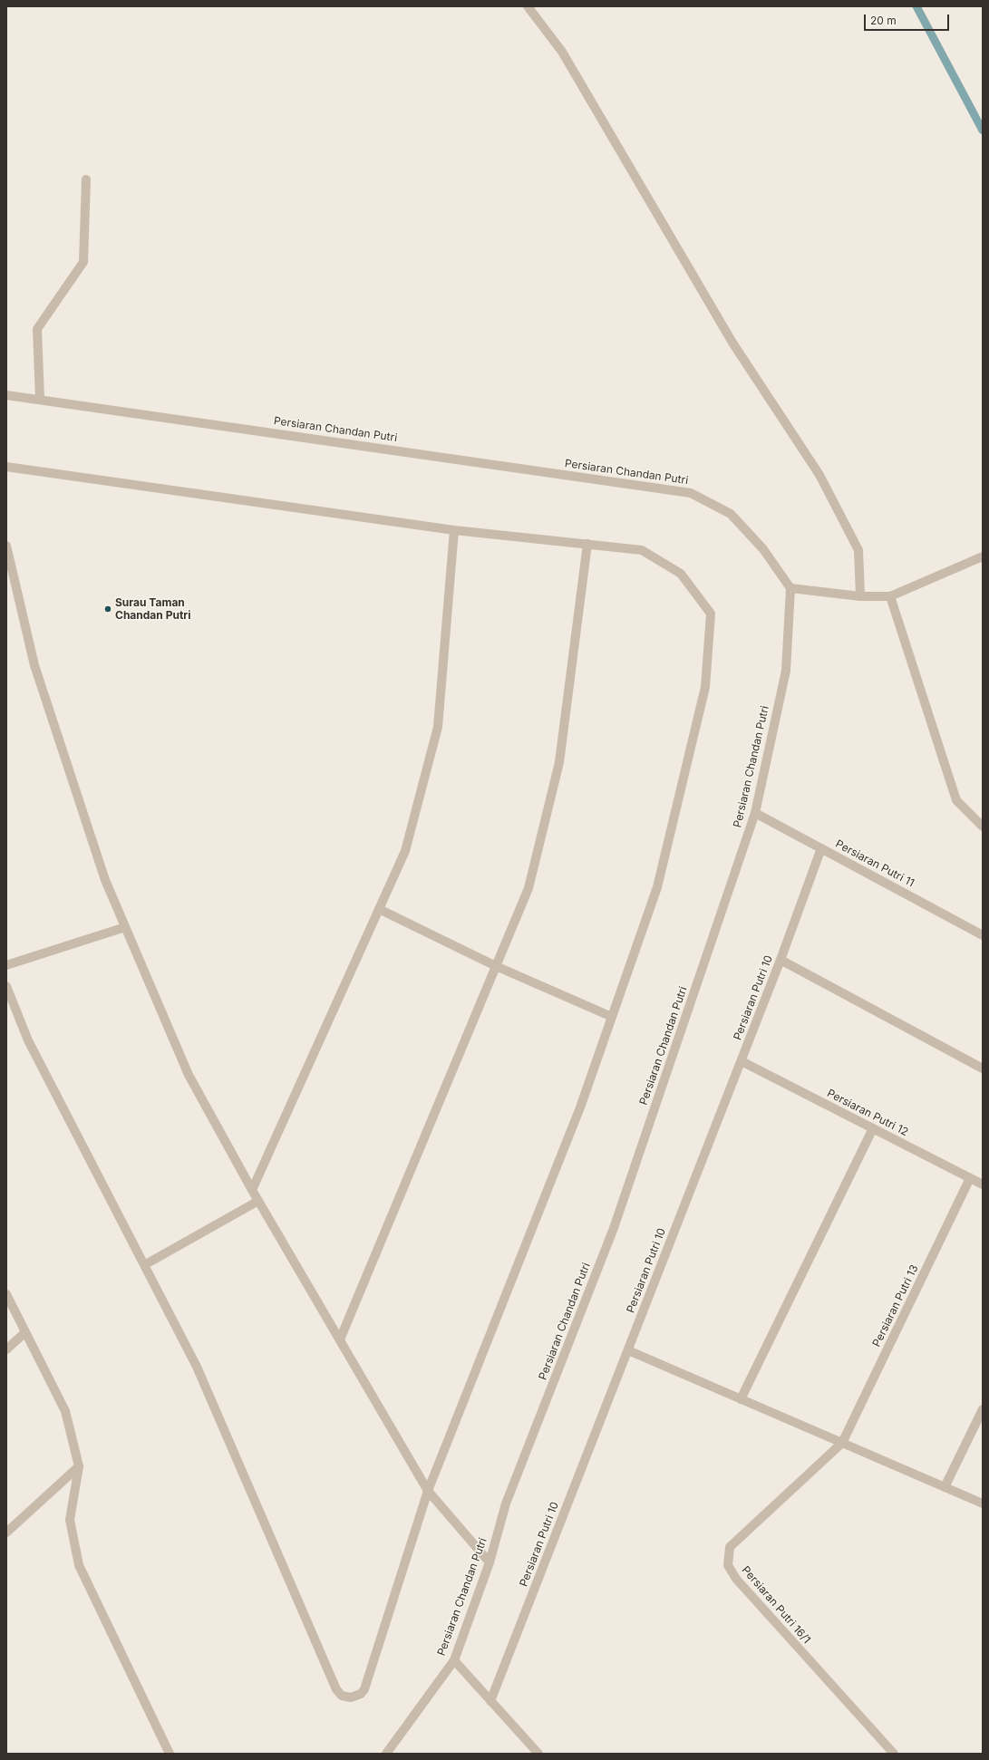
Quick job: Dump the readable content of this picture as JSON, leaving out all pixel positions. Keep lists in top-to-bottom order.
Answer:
{
  "streets": {
    "street": [
      "Persiaran Chandan Putri",
      "Persiaran Putri 11",
      "Persiaran Putri 10",
      "Persiaran Putri 12",
      "Persiaran Putri 13",
      "Persiaran Putri 16/1"
    ]
  },
  "crossings": [
    ["Persiaran Chandan Putri", "Persiaran Putri 11"],
    ["Persiaran Putri 11", "Persiaran Putri 10"],
    ["Persiaran Putri 10", "Persiaran Putri 12"],
    ["Persiaran Putri 12", "Persiaran Putri 13"],
    ["Persiaran Putri 13", "Persiaran Putri 16/1"]
  ],
  "places": ["Surau Taman Chandan Putri"],
  "scale_bar": "20 m"
}
